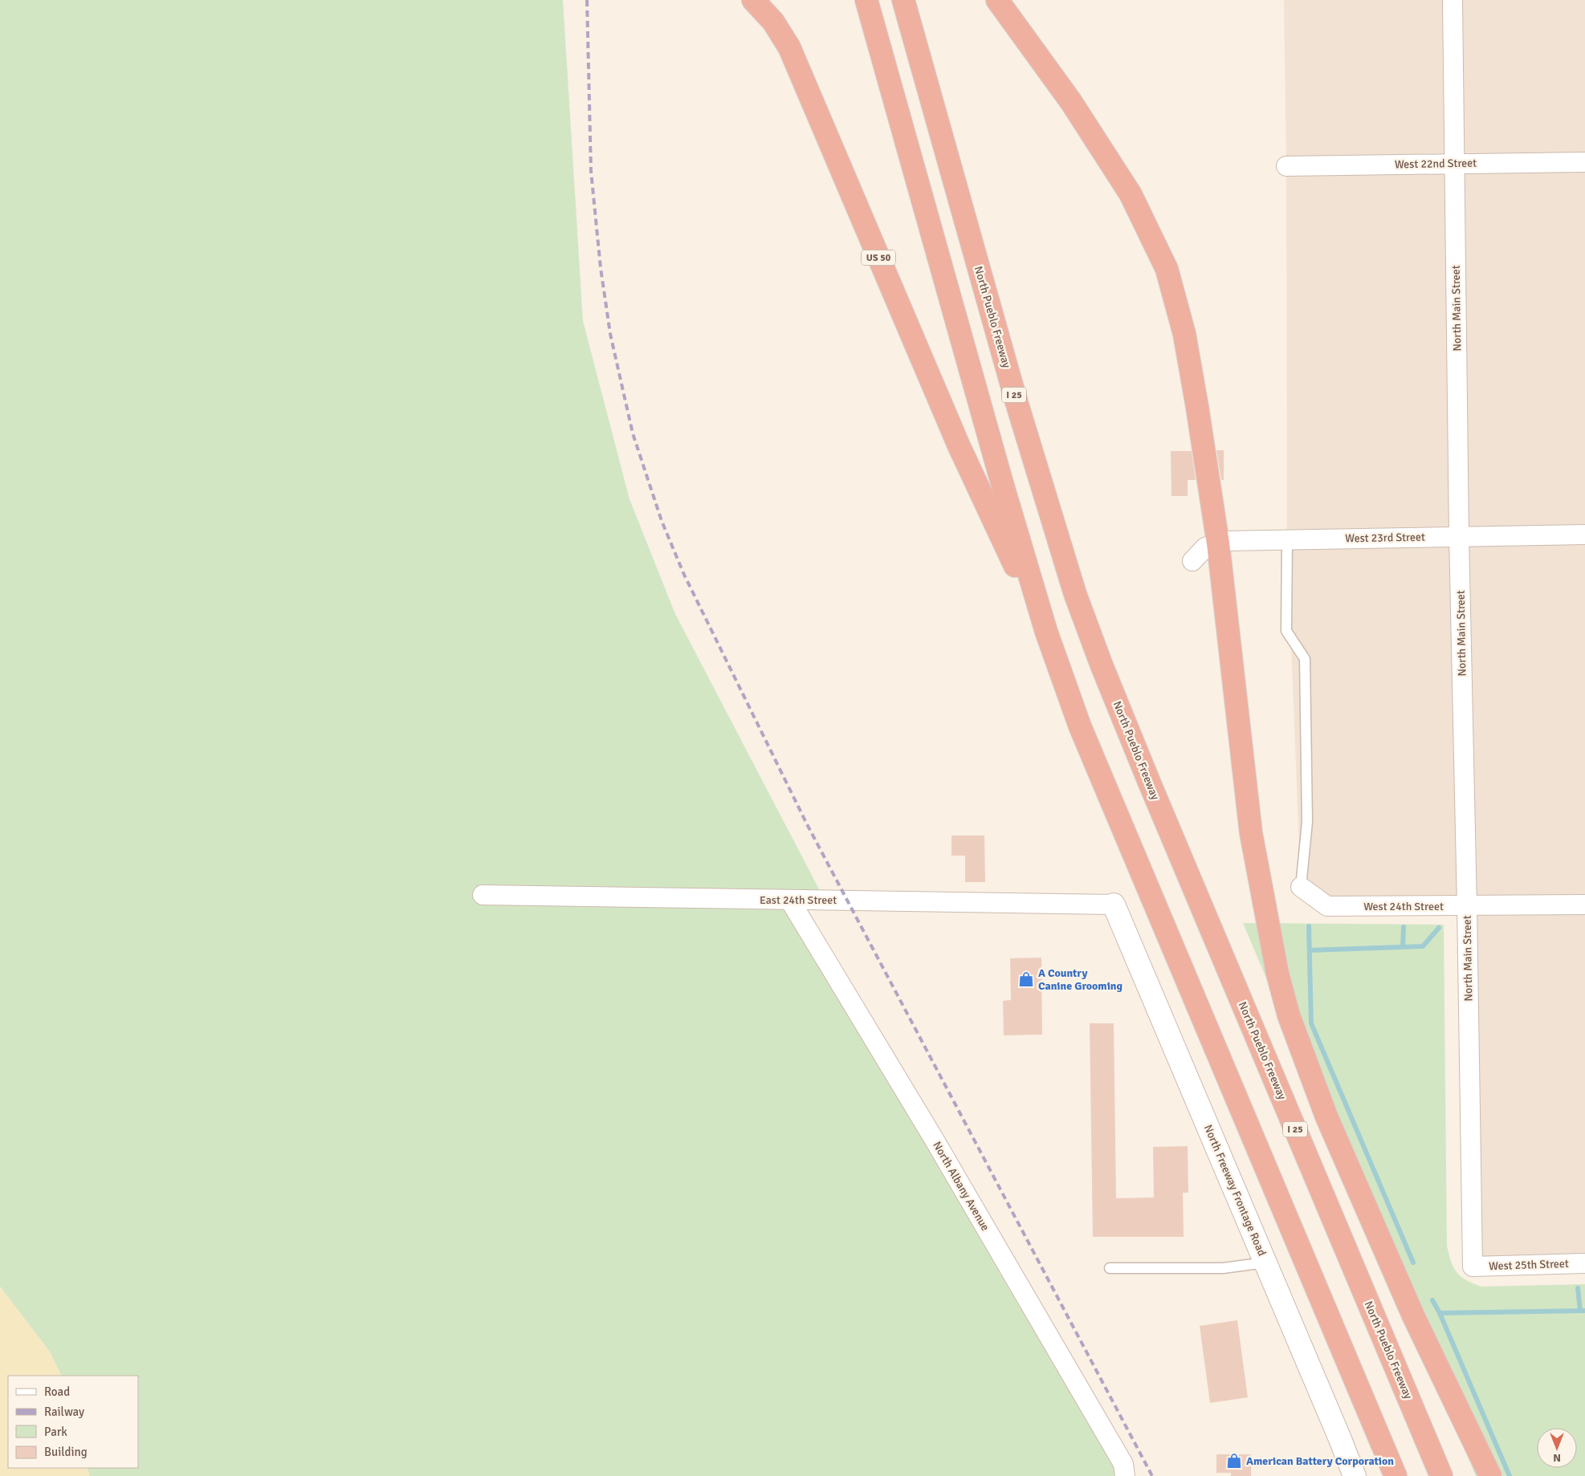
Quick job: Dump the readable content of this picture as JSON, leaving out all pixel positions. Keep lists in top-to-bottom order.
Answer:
{
  "streets": {
    "highway": ["US 50", "North Pueblo Freeway", "I 25"],
    "street": [
      "West 22nd Street",
      "North Main Street",
      "West 23rd Street",
      "East 24th Street",
      "West 24th Street",
      "North Albany Avenue",
      "North Freeway Frontage Road",
      "West 25th Street"
    ]
  },
  "crossings": [
    ["West 22nd Street", "North Main Street"],
    ["North Main Street", "West 23rd Street"],
    ["North Main Street", "West 24th Street"],
    ["North Main Street", "West 25th Street"],
    ["East 24th Street", "North Albany Avenue"],
    ["East 24th Street", "North Freeway Frontage Road"]
  ],
  "places": {
    "shop": ["A Country Canine Grooming", "American Battery Corporation"]
  },
  "legend": [
    "Road",
    "Railway",
    "Park",
    "Building"
  ],
  "north": "bottom"
}
